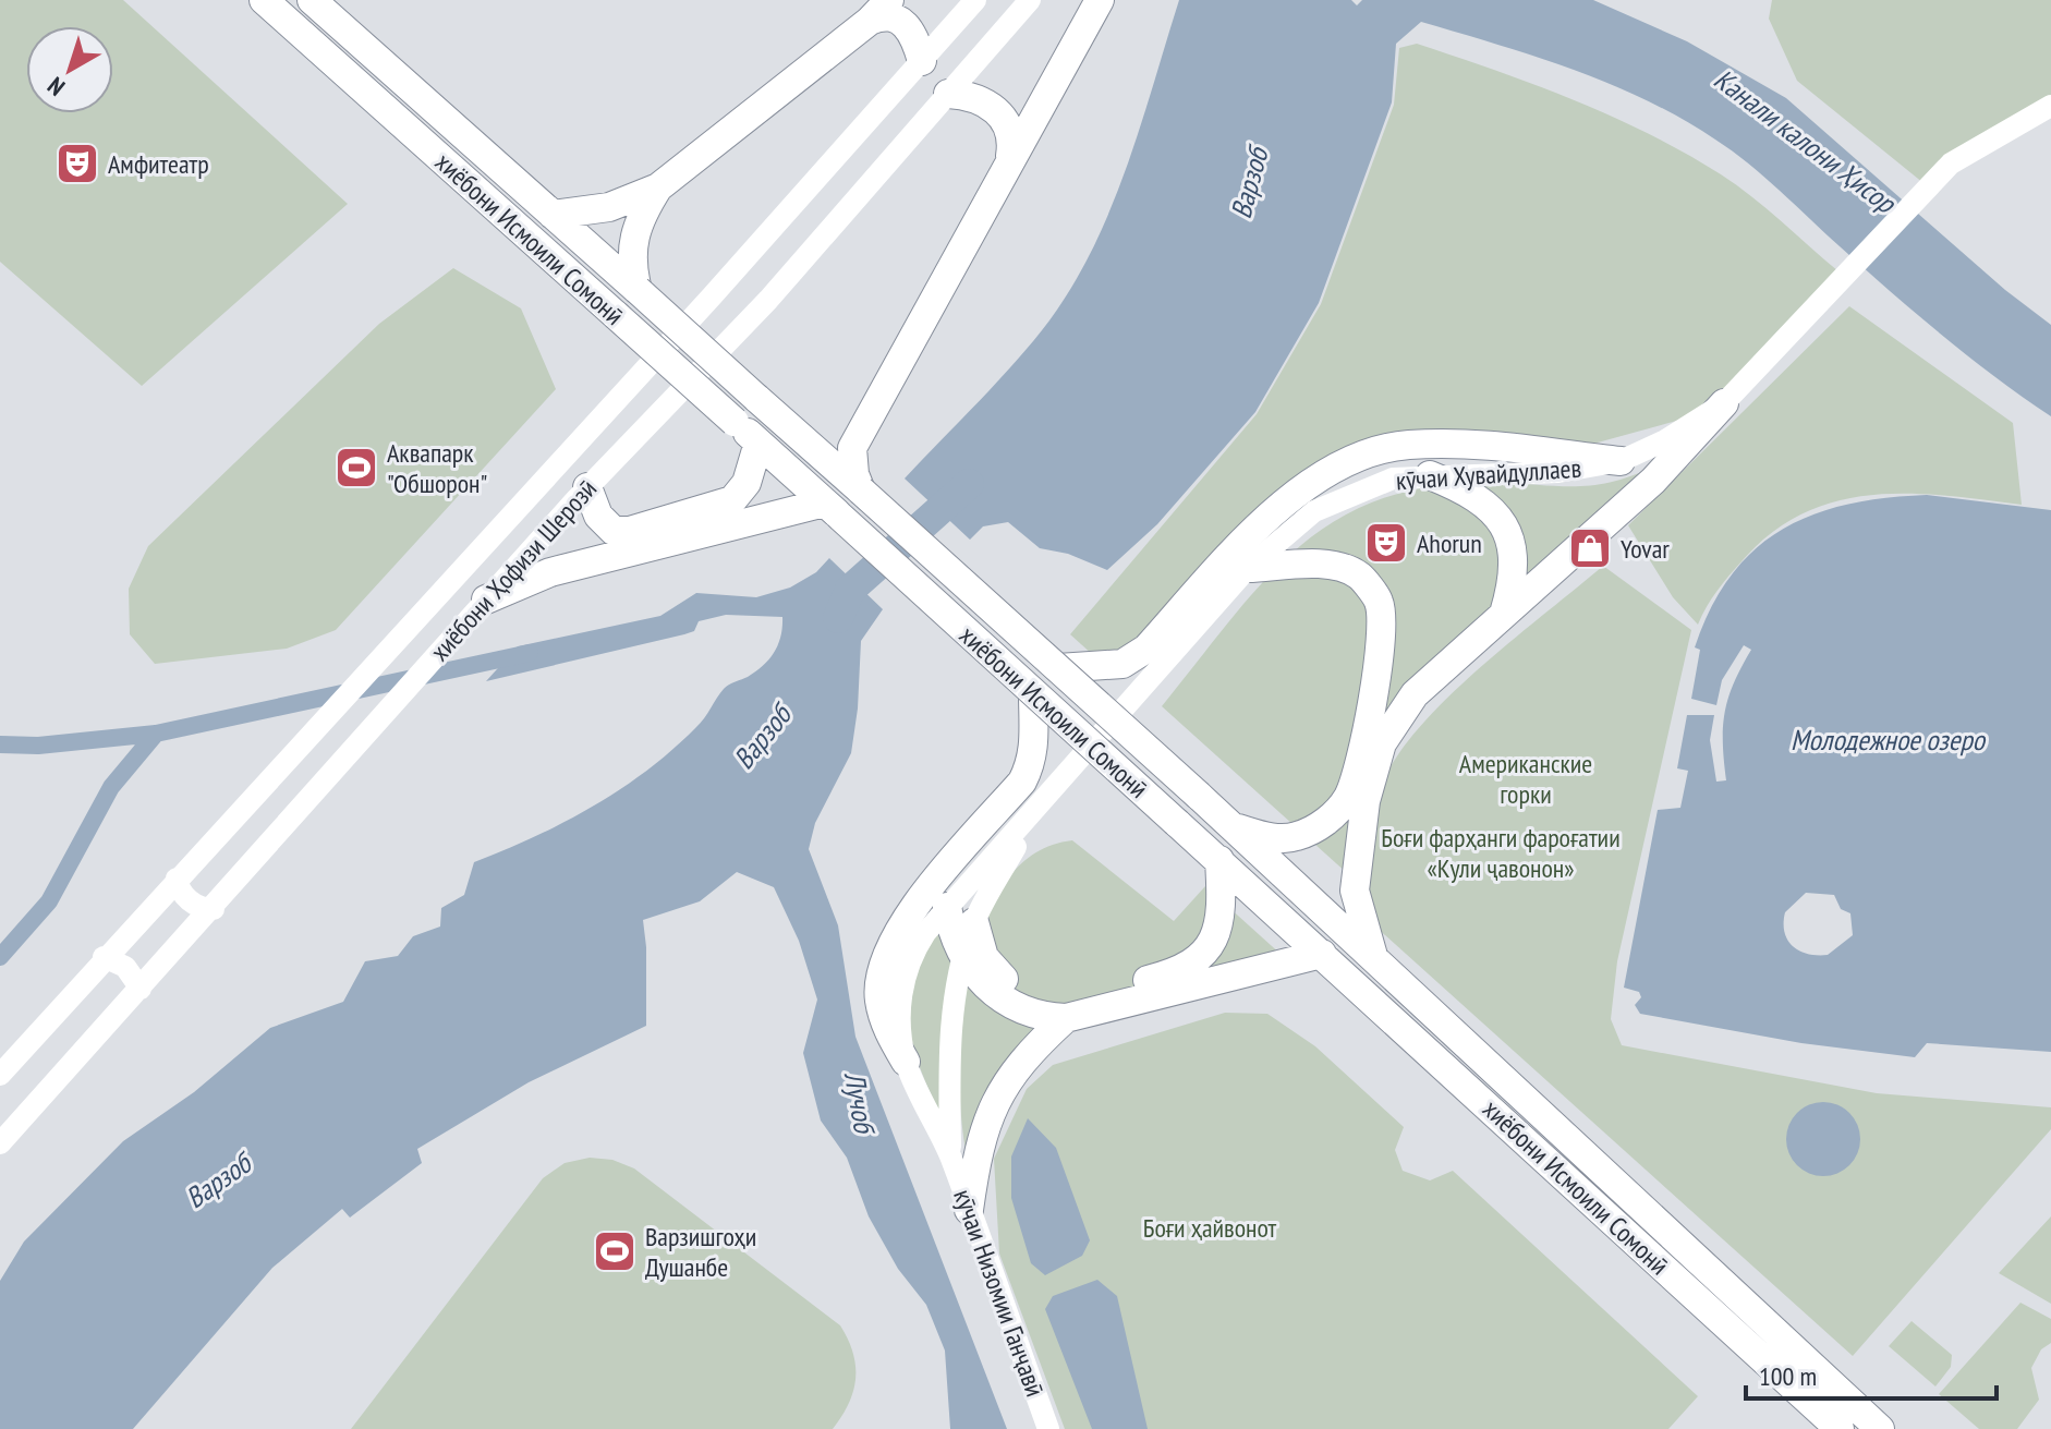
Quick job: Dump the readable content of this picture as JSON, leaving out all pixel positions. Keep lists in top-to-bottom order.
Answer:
{
  "streets": {
    "highway": ["хиёбони Исмоили Сомонӣ"],
    "main road": ["кӯчаи Хувайдуллаев", "хиёбони Ҳофизи Шерозӣ", "кӯчаи Низомии Ганҷавӣ"]
  },
  "crossings": [
    ["кӯчаи Хувайдуллаев", "кӯчаи Низомии Ганҷавӣ"]
  ],
  "water": [
    "Канали калони Ҳисор",
    "Варзоб",
    "Молодежное озеро",
    "Лучоб"
  ],
  "parks": ["Американские горки", "Боғи фарҳанги фароғатии «Кули ҷавонон»", "Боғи ҳайвонот"],
  "places": {
    "theatre": ["Aмфитеатр", "Ahorun"],
    "sports": ["Аквапарк \"Обшорон\"", "Варзишгоҳи Душанбе"],
    "shop": ["Yovar"]
  },
  "scale_bar": "100 m",
  "north": "bottom left"
}
